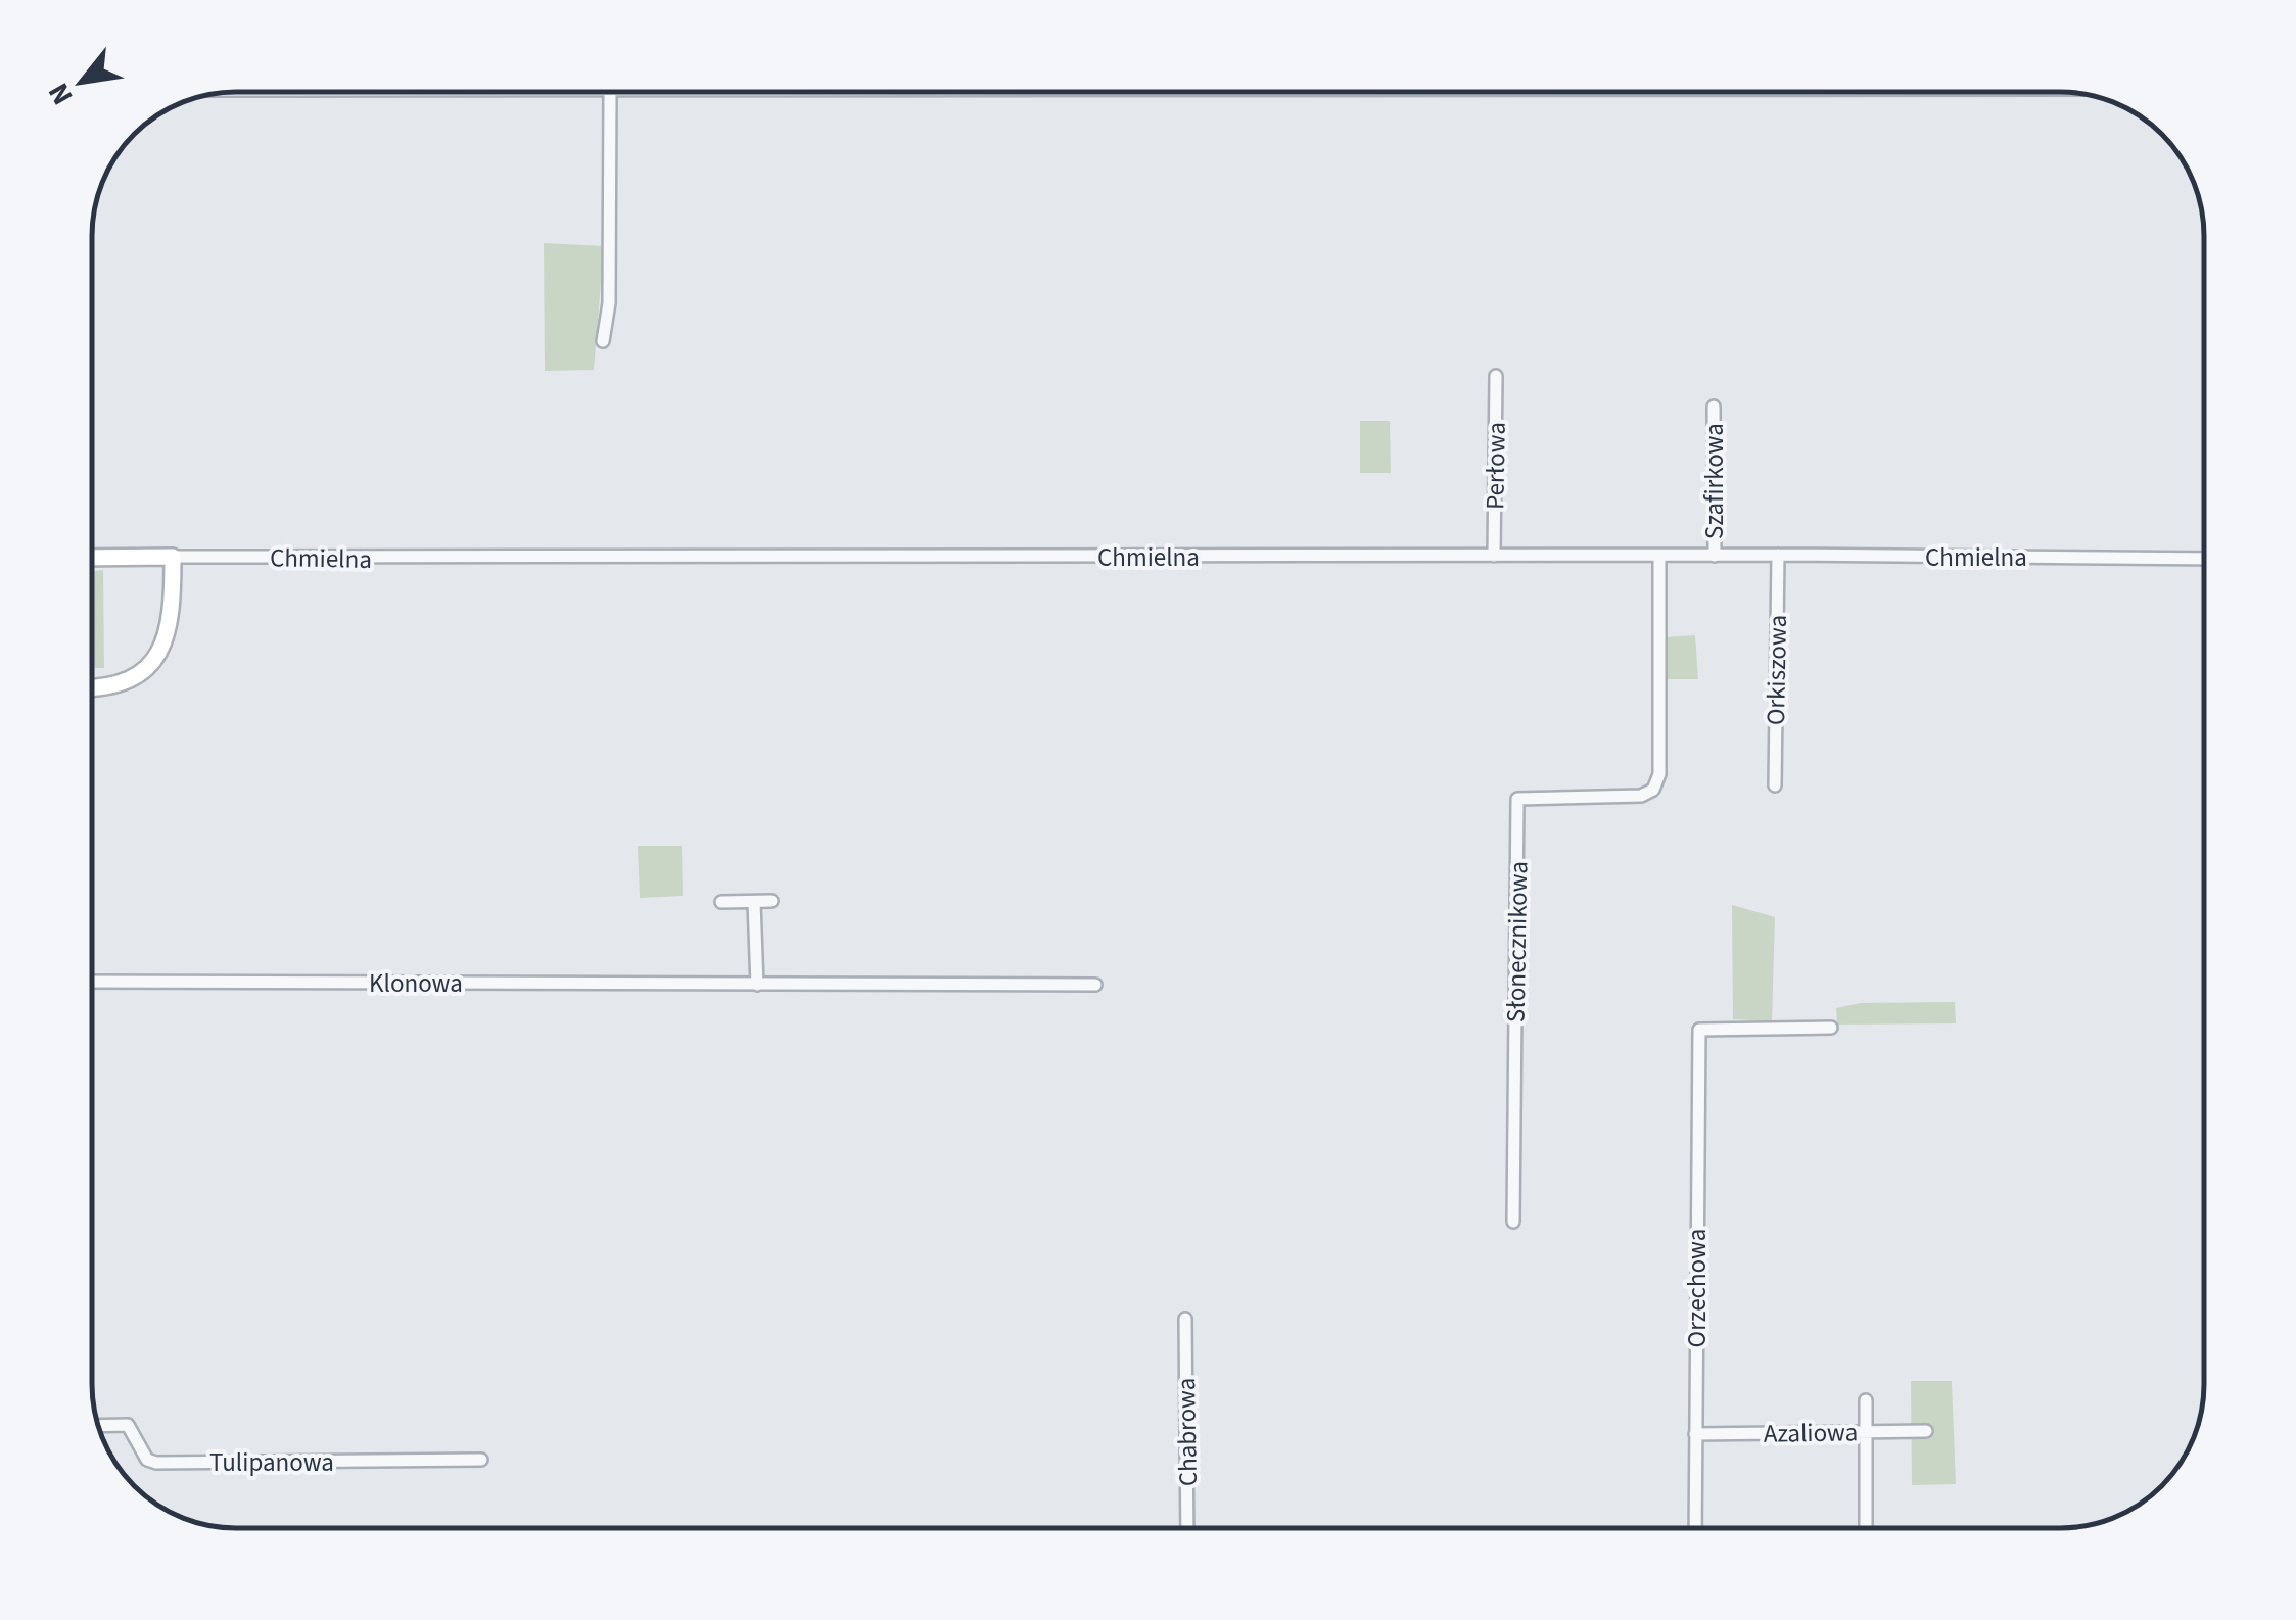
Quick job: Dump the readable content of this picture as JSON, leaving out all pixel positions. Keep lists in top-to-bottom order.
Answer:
{
  "streets": {
    "street": [
      "Perłowa",
      "Szafirkowa",
      "Chmielna",
      "Orkiszowa",
      "Słonecznikowa",
      "Klonowa",
      "Orzechowa",
      "Chabrowa",
      "Azaliowa",
      "Tulipanowa"
    ]
  },
  "crossings": [
    ["Perłowa", "Chmielna"],
    ["Szafirkowa", "Chmielna"],
    ["Chmielna", "Orkiszowa"],
    ["Chmielna", "Słonecznikowa"],
    ["Orzechowa", "Azaliowa"]
  ],
  "north": "bottom left"
}
